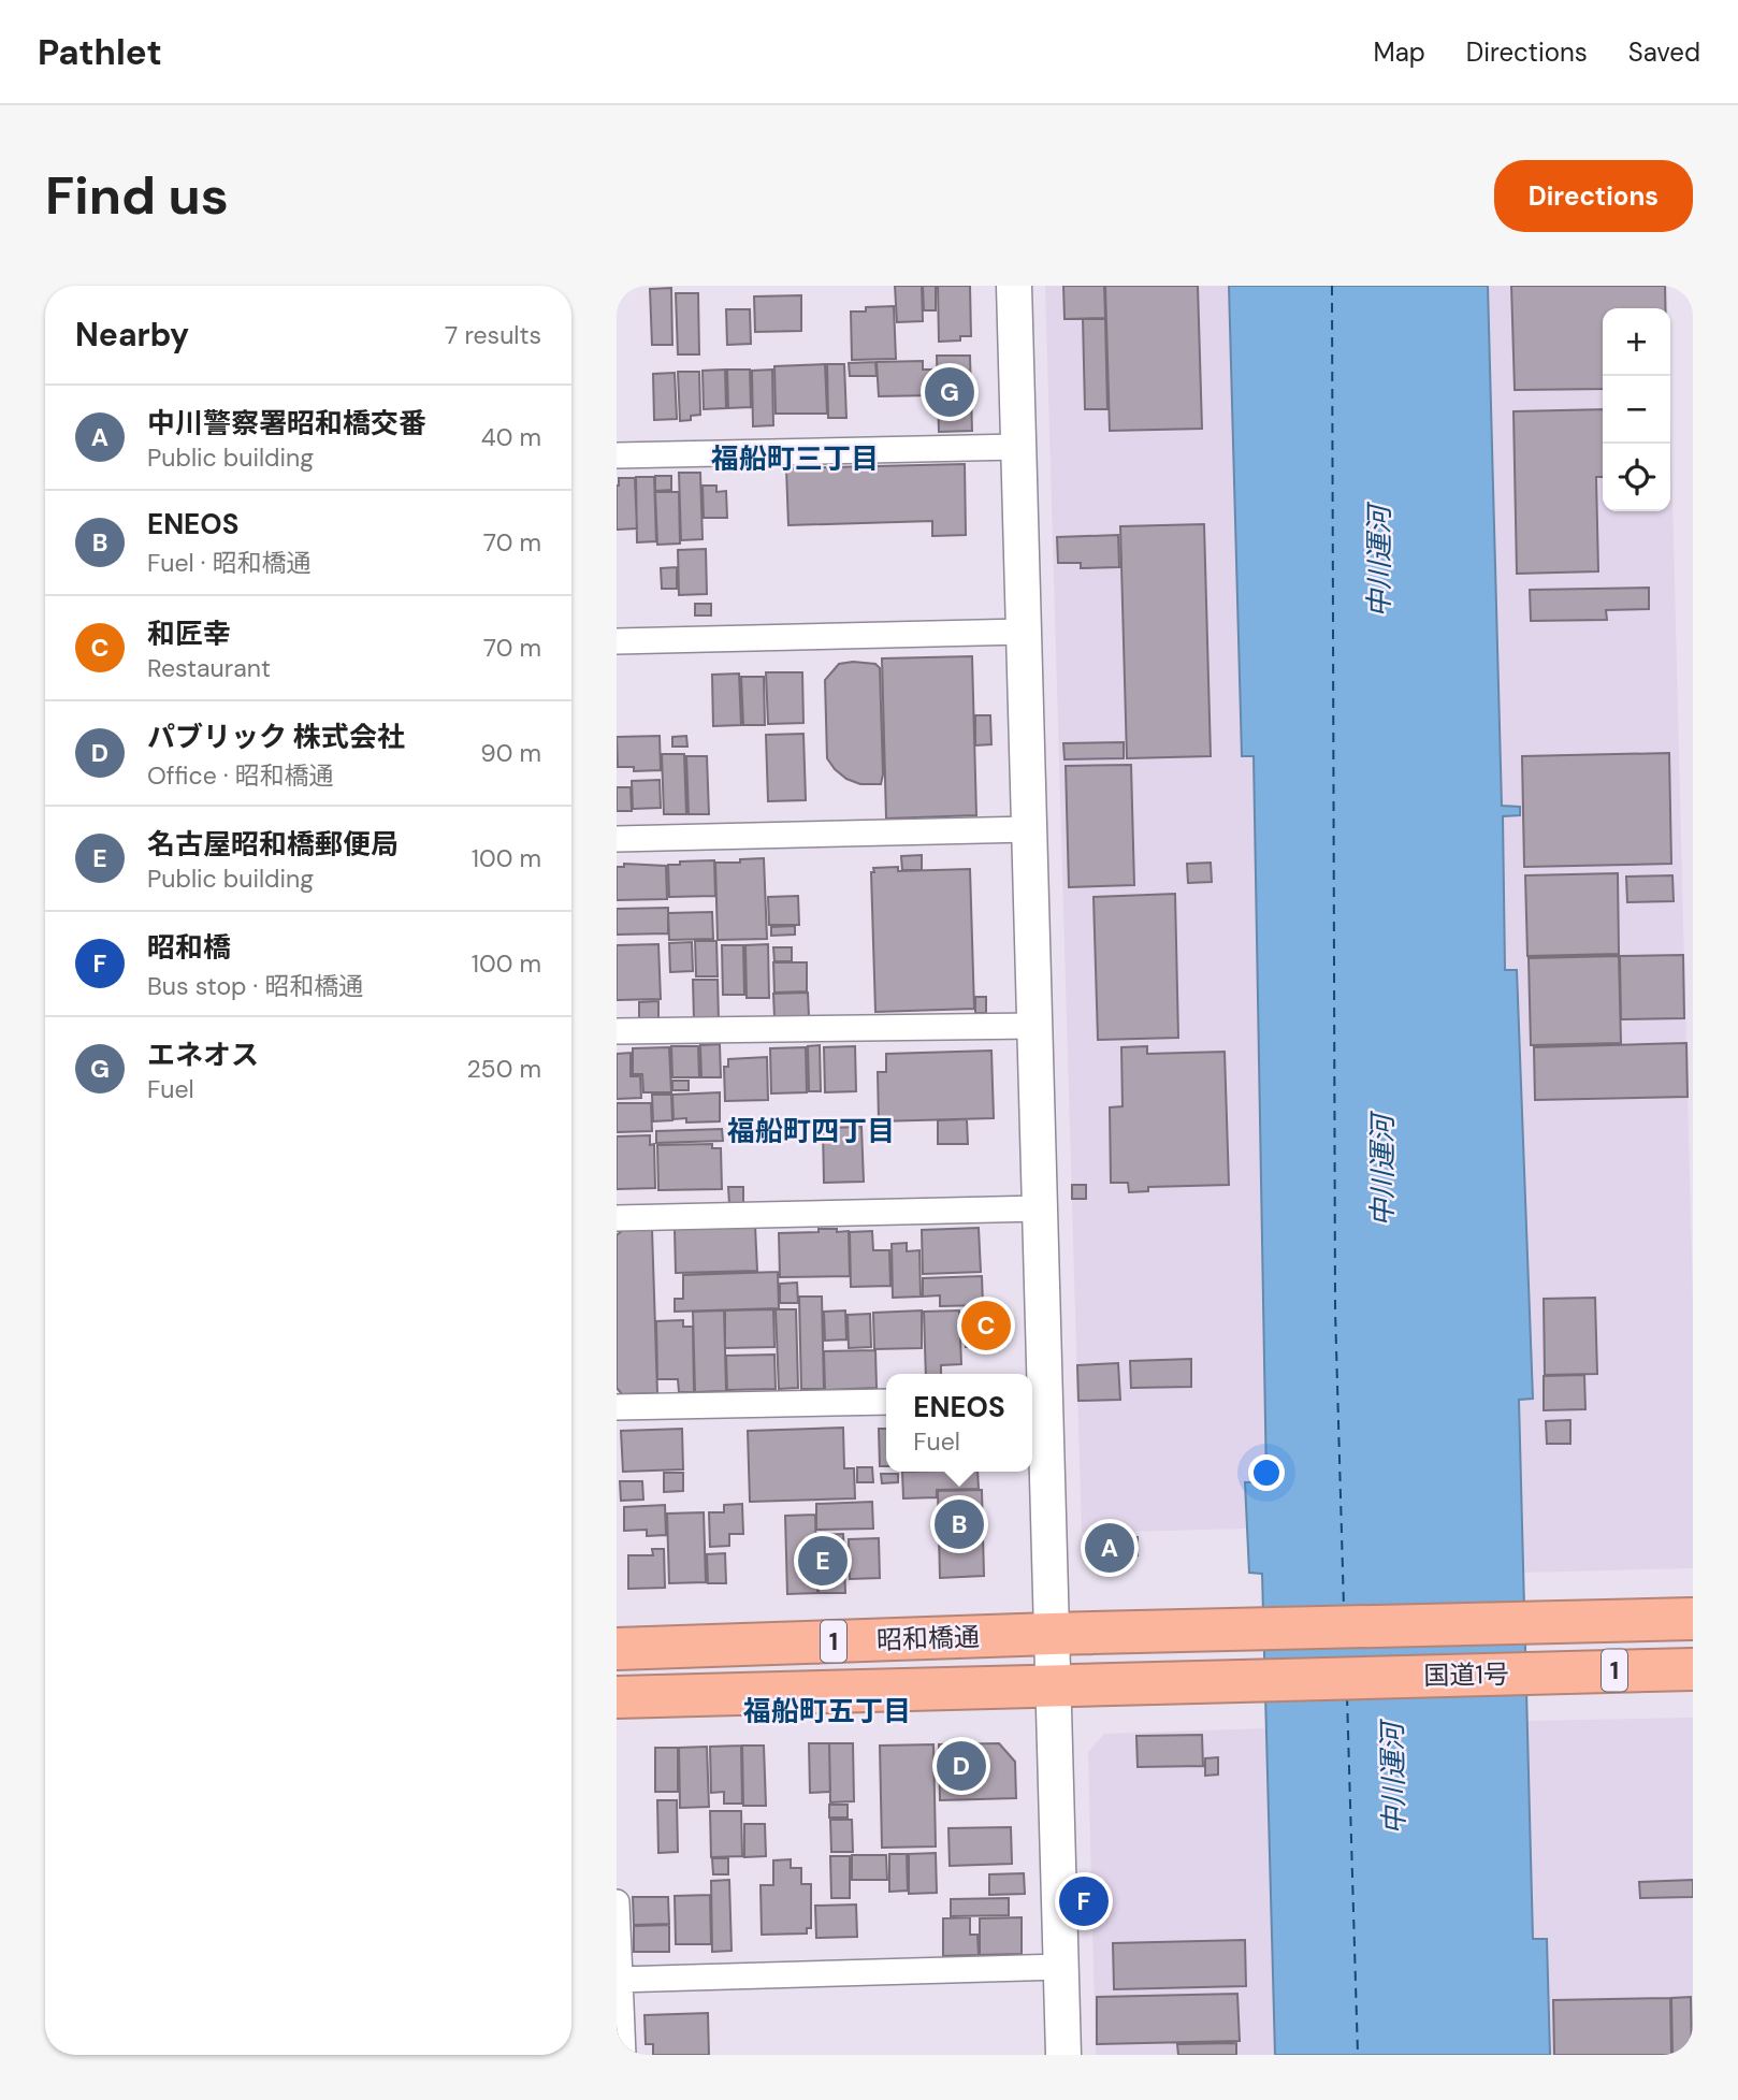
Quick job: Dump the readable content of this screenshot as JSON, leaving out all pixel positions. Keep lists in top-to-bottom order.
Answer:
{
  "streets": {
    "highway": ["昭和橋通", "1", "国道1号"]
  },
  "crossings": [
    ["昭和橋通", "国道1号"]
  ],
  "districts": ["福船町三丁目", "福船町四丁目", "福船町五丁目"],
  "water": ["中川運河"],
  "page": {
    "header": "Pathlet",
    "nav": ["Map", "Directions", "Saved"],
    "buttons": "Directions",
    "title": "Find us",
    "heading": ["Nearby", "7 results"],
    "map_buttons": ["+", "−"],
    "pins": [
      "G",
      "C",
      "B",
      "A",
      "E",
      "D",
      "F"
    ],
    "list": [
      {
        "mark": "A",
        "name": "中川警察署昭和橋交番",
        "note": "Public building",
        "value": "40 m"
      },
      {
        "mark": "B",
        "name": "ENEOS",
        "note": "Fuel · 昭和橋通",
        "value": "70 m"
      },
      {
        "mark": "C",
        "name": "和匠幸",
        "note": "Restaurant",
        "value": "70 m"
      },
      {
        "mark": "D",
        "name": "パブリック 株式会社",
        "note": "Office · 昭和橋通",
        "value": "90 m"
      },
      {
        "mark": "E",
        "name": "名古屋昭和橋郵便局",
        "note": "Public building",
        "value": "100 m"
      },
      {
        "mark": "F",
        "name": "昭和橋",
        "note": "Bus stop · 昭和橋通",
        "value": "100 m"
      },
      {
        "mark": "G",
        "name": "エネオス",
        "note": "Fuel",
        "value": "250 m"
      }
    ],
    "popup": ["ENEOS", "Fuel"]
  }
}
